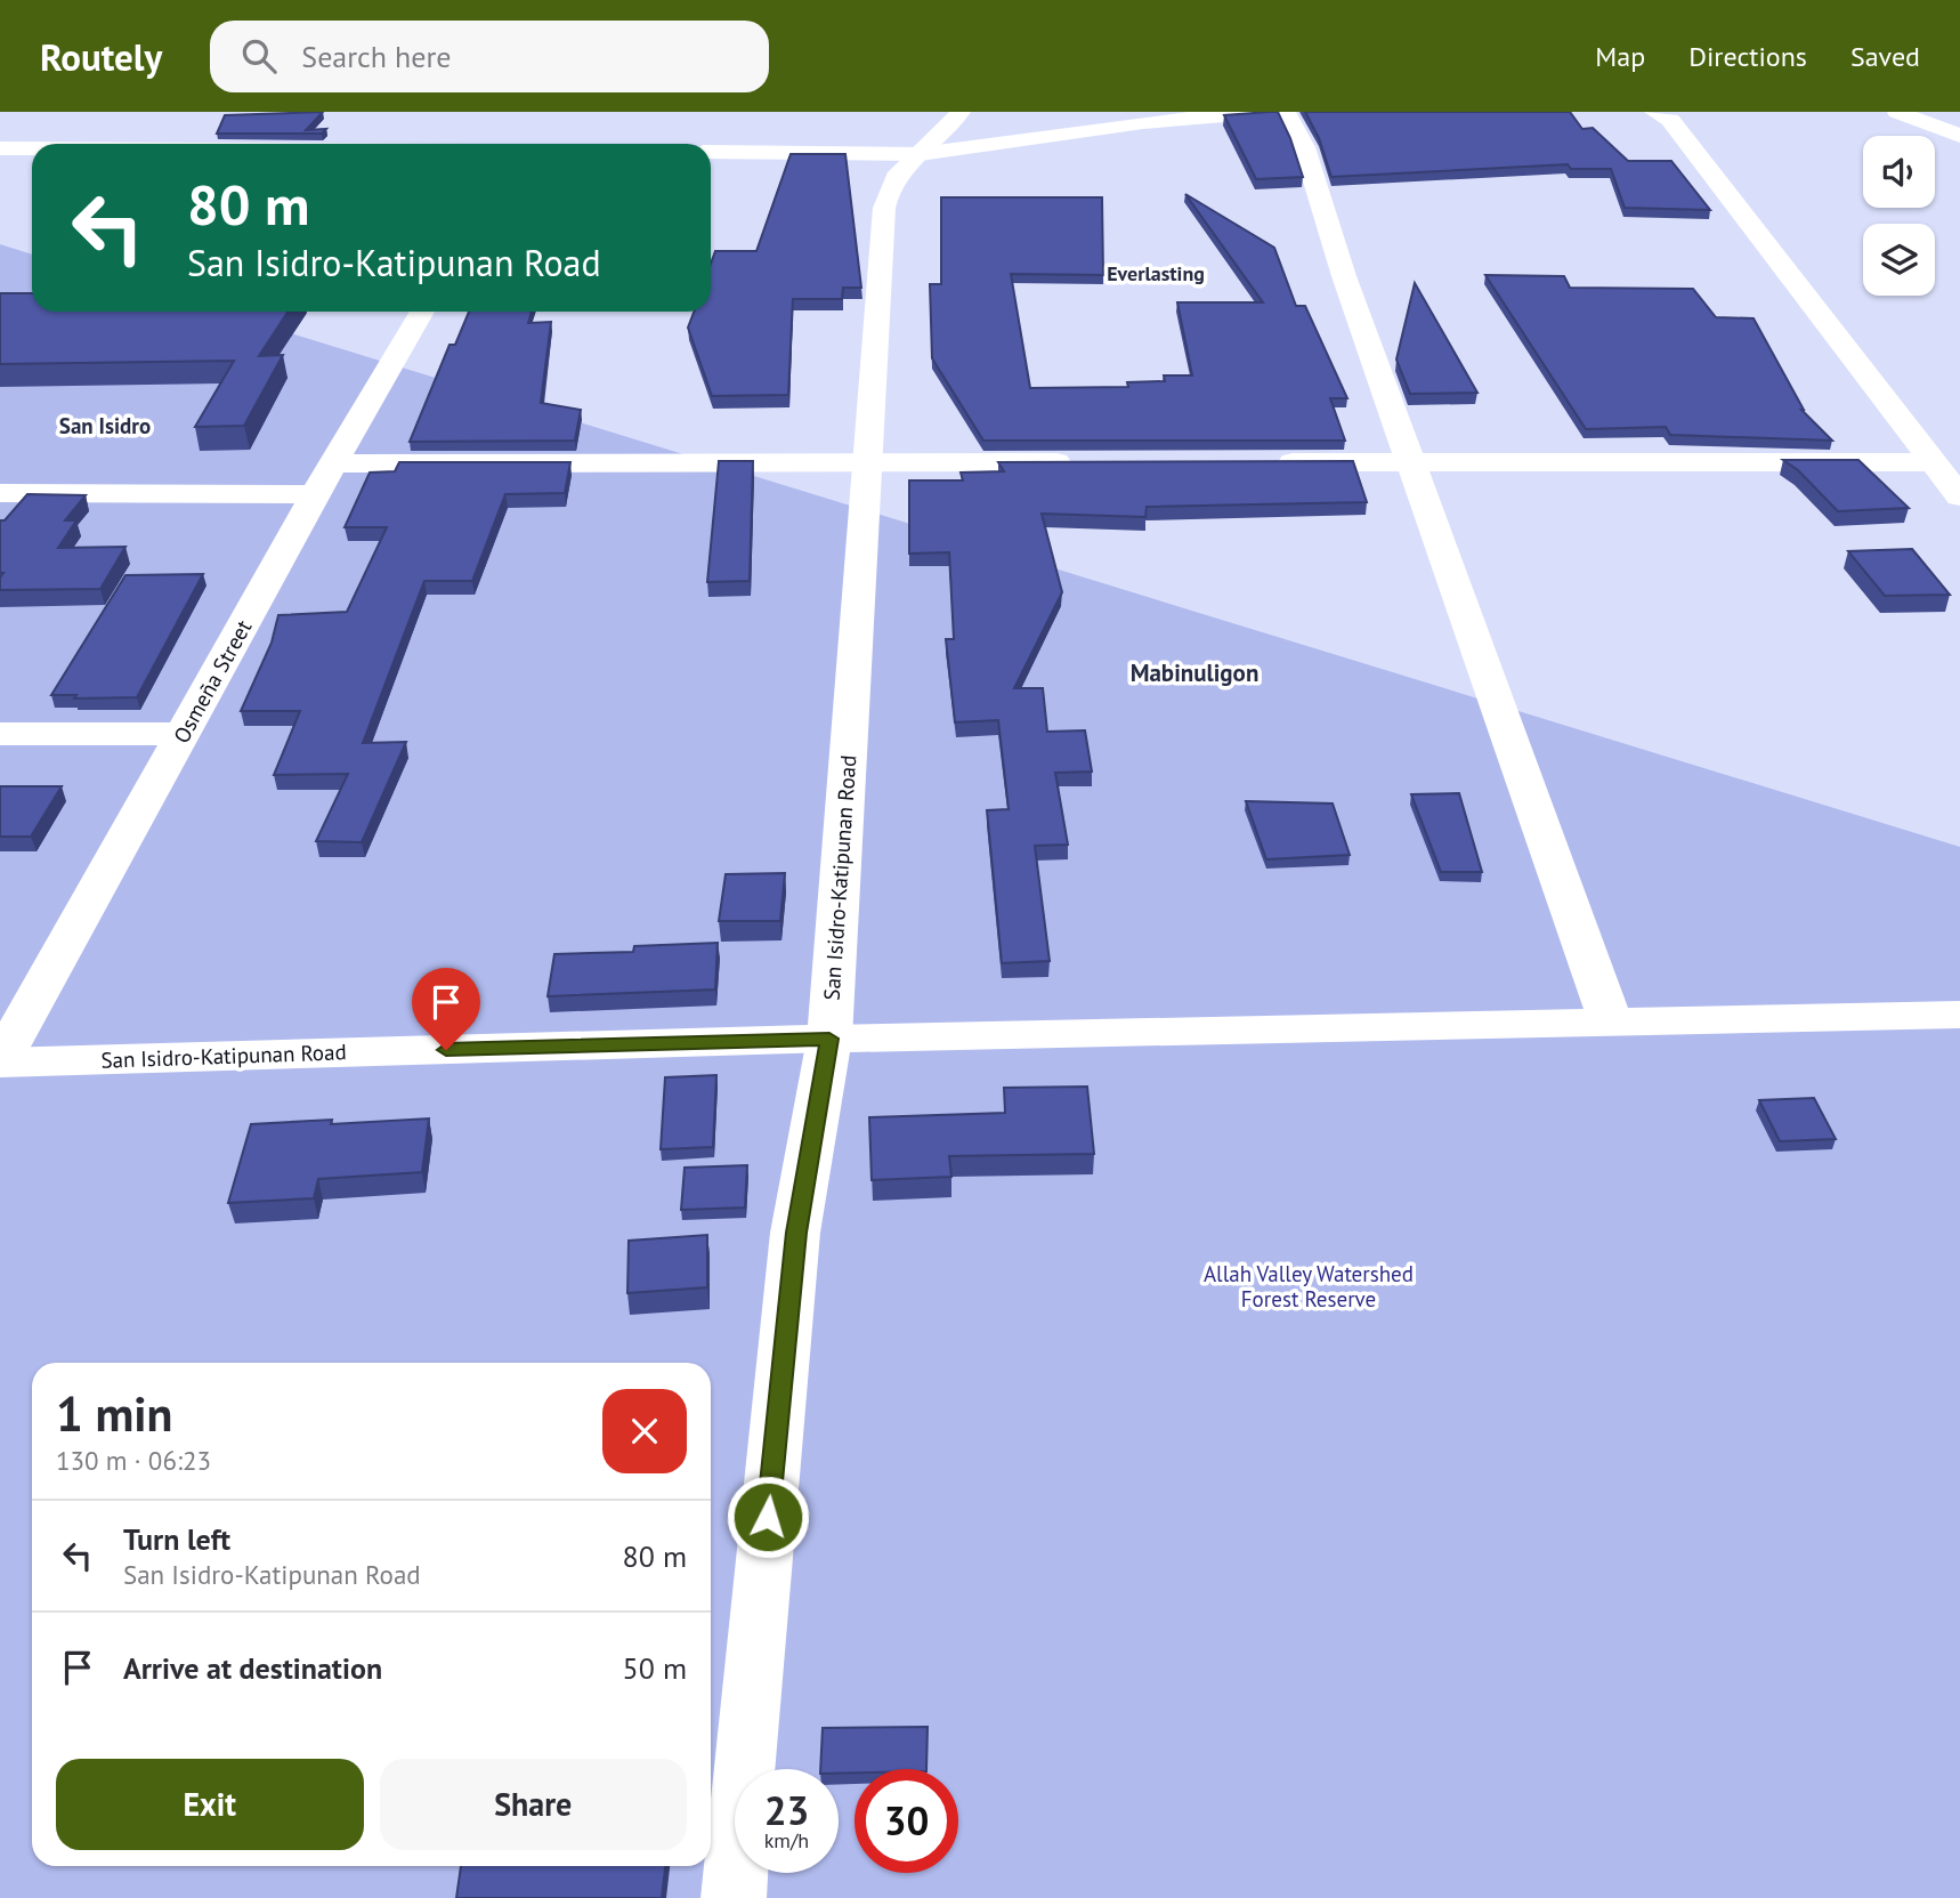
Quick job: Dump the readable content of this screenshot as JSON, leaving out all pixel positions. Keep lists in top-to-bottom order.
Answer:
{
  "streets": {
    "street": ["Osmeña Street", "San Isidro-Katipunan Road"]
  },
  "crossings": [
    ["Osmeña Street", "San Isidro-Katipunan Road"]
  ],
  "districts": ["Everlasting", "San Isidro", "Mabinuligon"],
  "parks": ["Allah Valley Watershed Forest Reserve"],
  "page": {
    "header": "Routely",
    "search": "Search here",
    "nav": ["Map", "Directions", "Saved"],
    "turn": ["80 m", "San Isidro-Katipunan Road"],
    "heading": ["1 min", "130 m · 06:23"],
    "list": [
      {
        "name": "Turn left",
        "note": "San Isidro-Katipunan Road",
        "value": "80 m"
      },
      {
        "name": "Arrive at destination",
        "value": "50 m"
      }
    ],
    "buttons": ["Exit", "Share"],
    "speed": "23 km/h",
    "limit": "30"
  }
}
